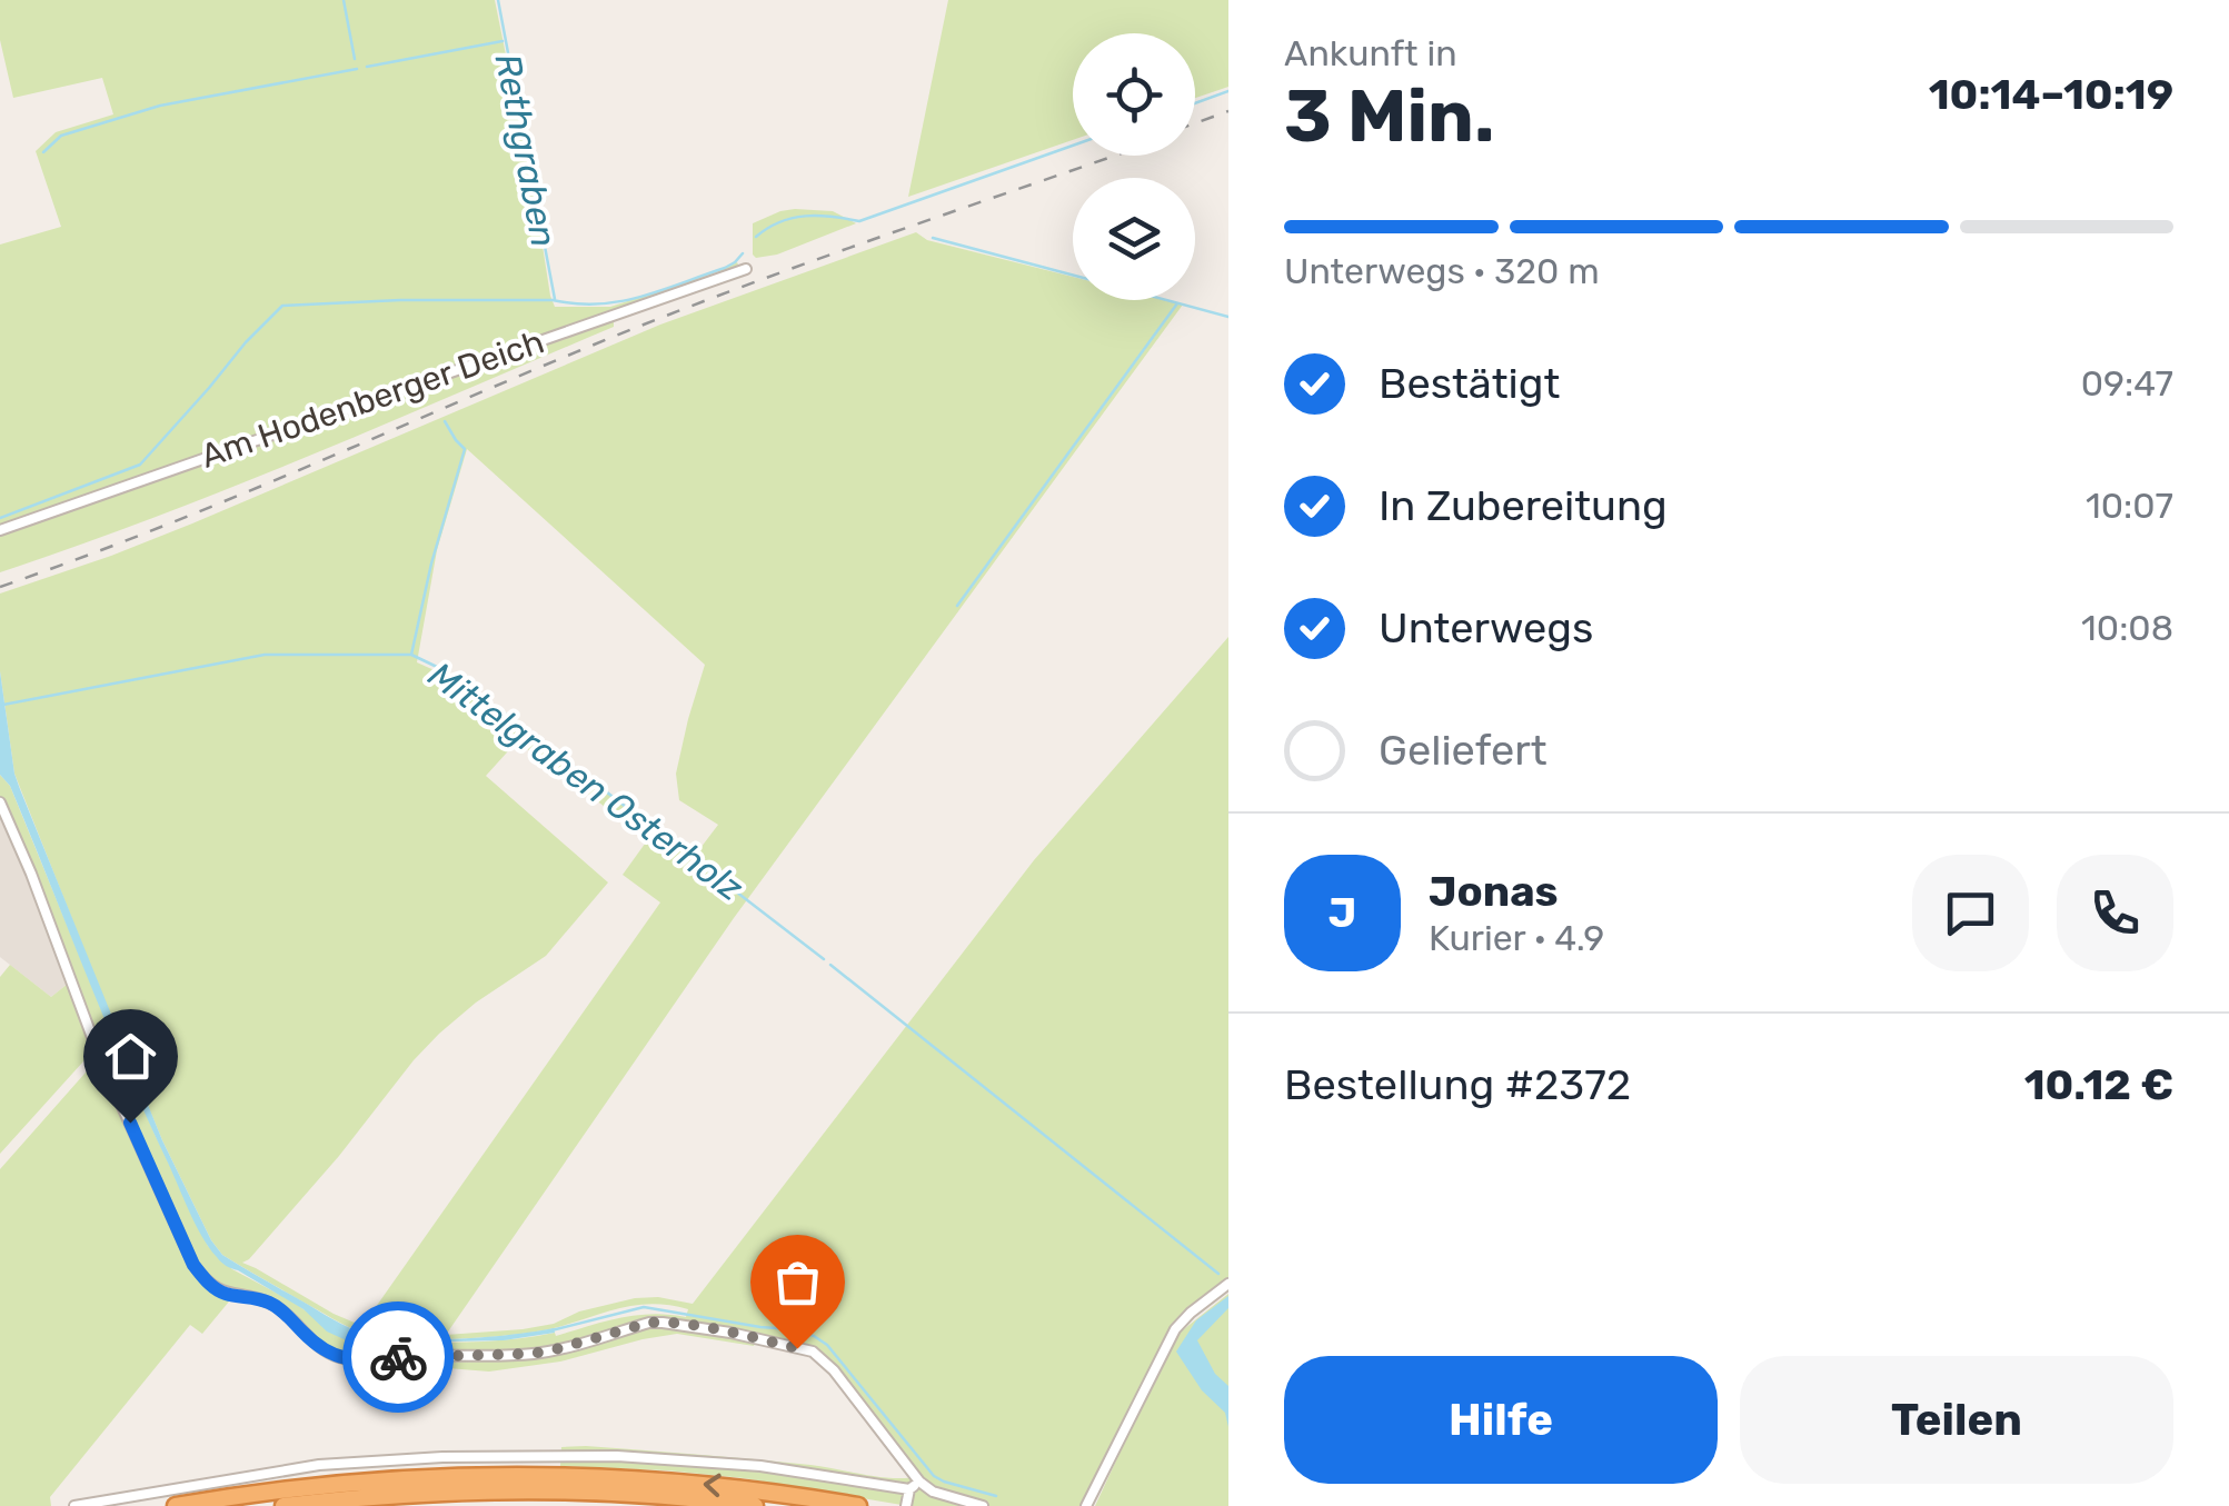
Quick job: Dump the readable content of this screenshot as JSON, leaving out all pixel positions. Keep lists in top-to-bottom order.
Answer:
{
  "streets": {
    "street": ["Am Hodenberger Deich"]
  },
  "water": ["Rethgraben", "Mittelgraben Osterholz"],
  "page": {
    "heading": ["3 Min.", "Ankunft in", "10:14–10:19"],
    "panel": [
      "Jonas",
      "Kurier · 4.9",
      "Bestellung #2372",
      "10.12 €"
    ],
    "bar": "Unterwegs · 320 m",
    "list": [
      ["Bestätigt", "09:47"],
      ["In Zubereitung", "10:07"],
      ["Unterwegs", "10:08"],
      "Geliefert"
    ],
    "round": "J",
    "buttons": ["Hilfe", "Teilen"]
  }
}
